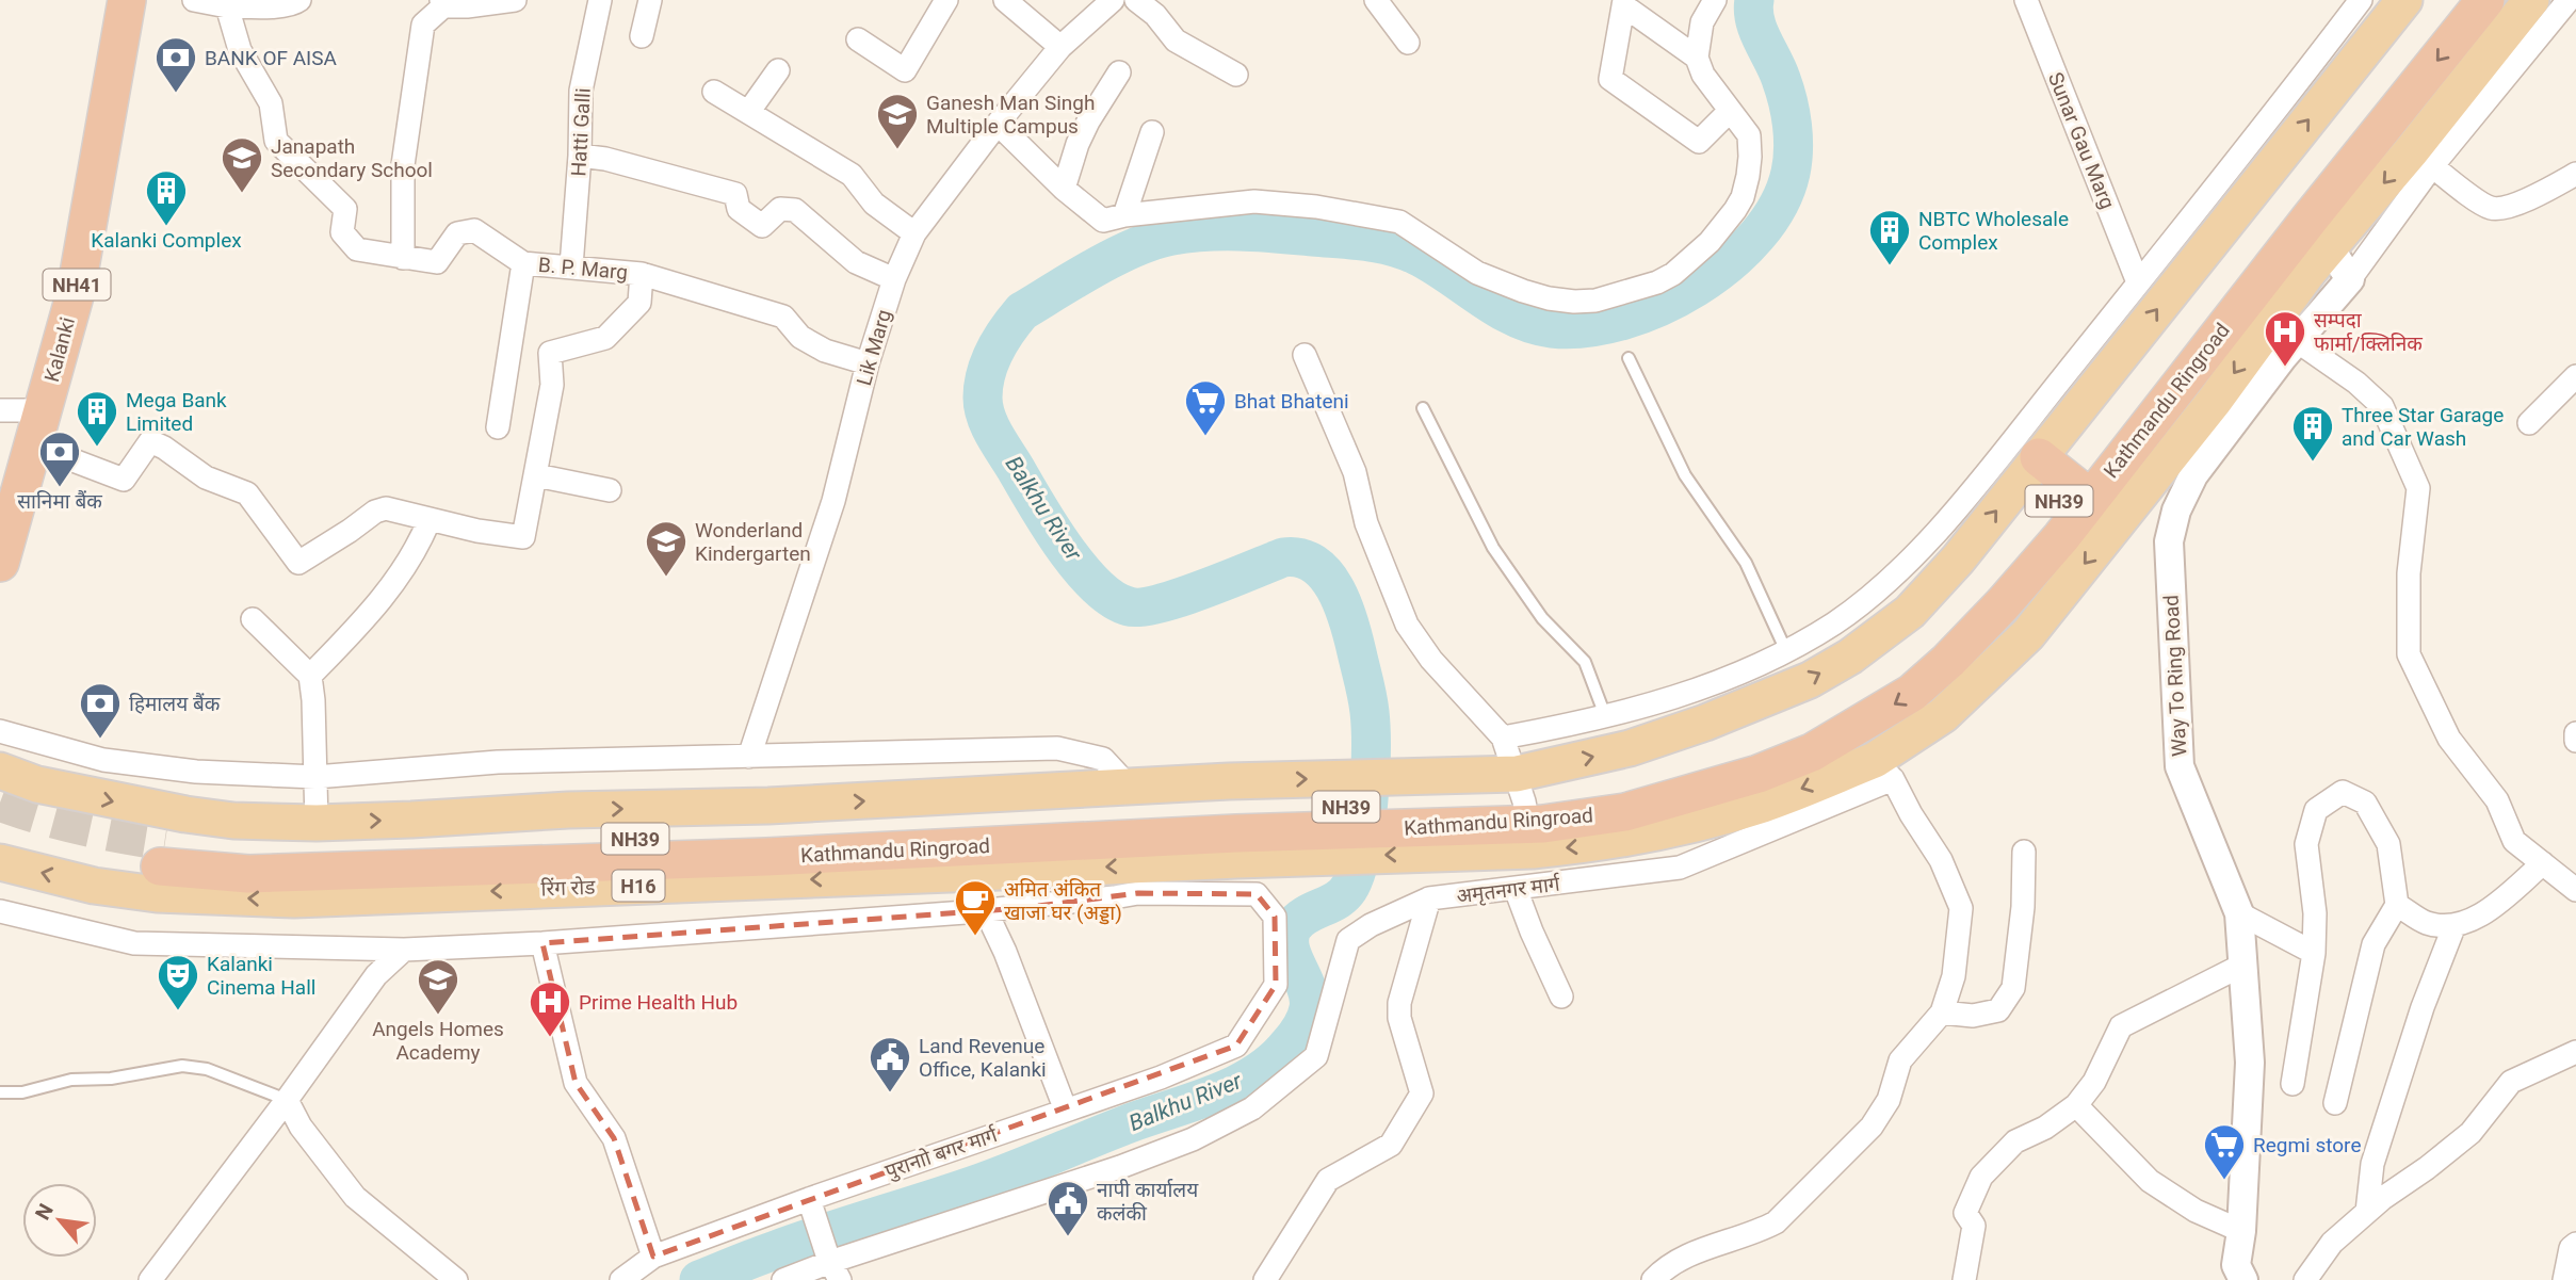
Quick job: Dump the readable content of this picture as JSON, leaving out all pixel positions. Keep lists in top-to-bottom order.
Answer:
{
  "streets": {
    "highway": [
      "NH41",
      "Kalanki",
      "Kathmandu Ringroad",
      "NH39"
    ],
    "main road": ["H16", "रिंग रोड"],
    "street": [
      "Hatti Galli",
      "Sunar Gau Marg",
      "B. P. Marg",
      "Lik Marg",
      "Way To Ring Road",
      "अमृतनगर मार्ग",
      "पुरानाो बगर मार्ग"
    ]
  },
  "crossings": [
    ["Hatti Galli", "B. P. Marg"],
    ["B. P. Marg", "Lik Marg"],
    ["Kathmandu Ringroad", "रिंग रोड"]
  ],
  "water": ["Balkhu River"],
  "places": {
    "bank": ["BANK OF AISA", "सानिमा बैंक", "हिमालय बैंक"],
    "school or university": [
      "Ganesh Man Singh Multiple Campus",
      "Janapath Secondary School",
      "Wonderland Kindergarten",
      "Angels Homes Academy"
    ],
    "building": [
      "Kalanki Complex",
      "NBTC Wholesale Complex",
      "Mega Bank Limited",
      "Three Star Garage and Car Wash"
    ],
    "hospital": ["सम्पदा फार्मा/क्लिनिक", "Prime Health Hub"],
    "supermarket": ["Bhat Bhateni", "Regmi store"],
    "cafe": ["अमित अंकित खाजा घर (अड्डा)"],
    "theatre": ["Kalanki Cinema Hall"],
    "public building": ["Land Revenue Office, Kalanki", "नापी कार्यालय कलंकी"]
  },
  "north": "top left"
}
